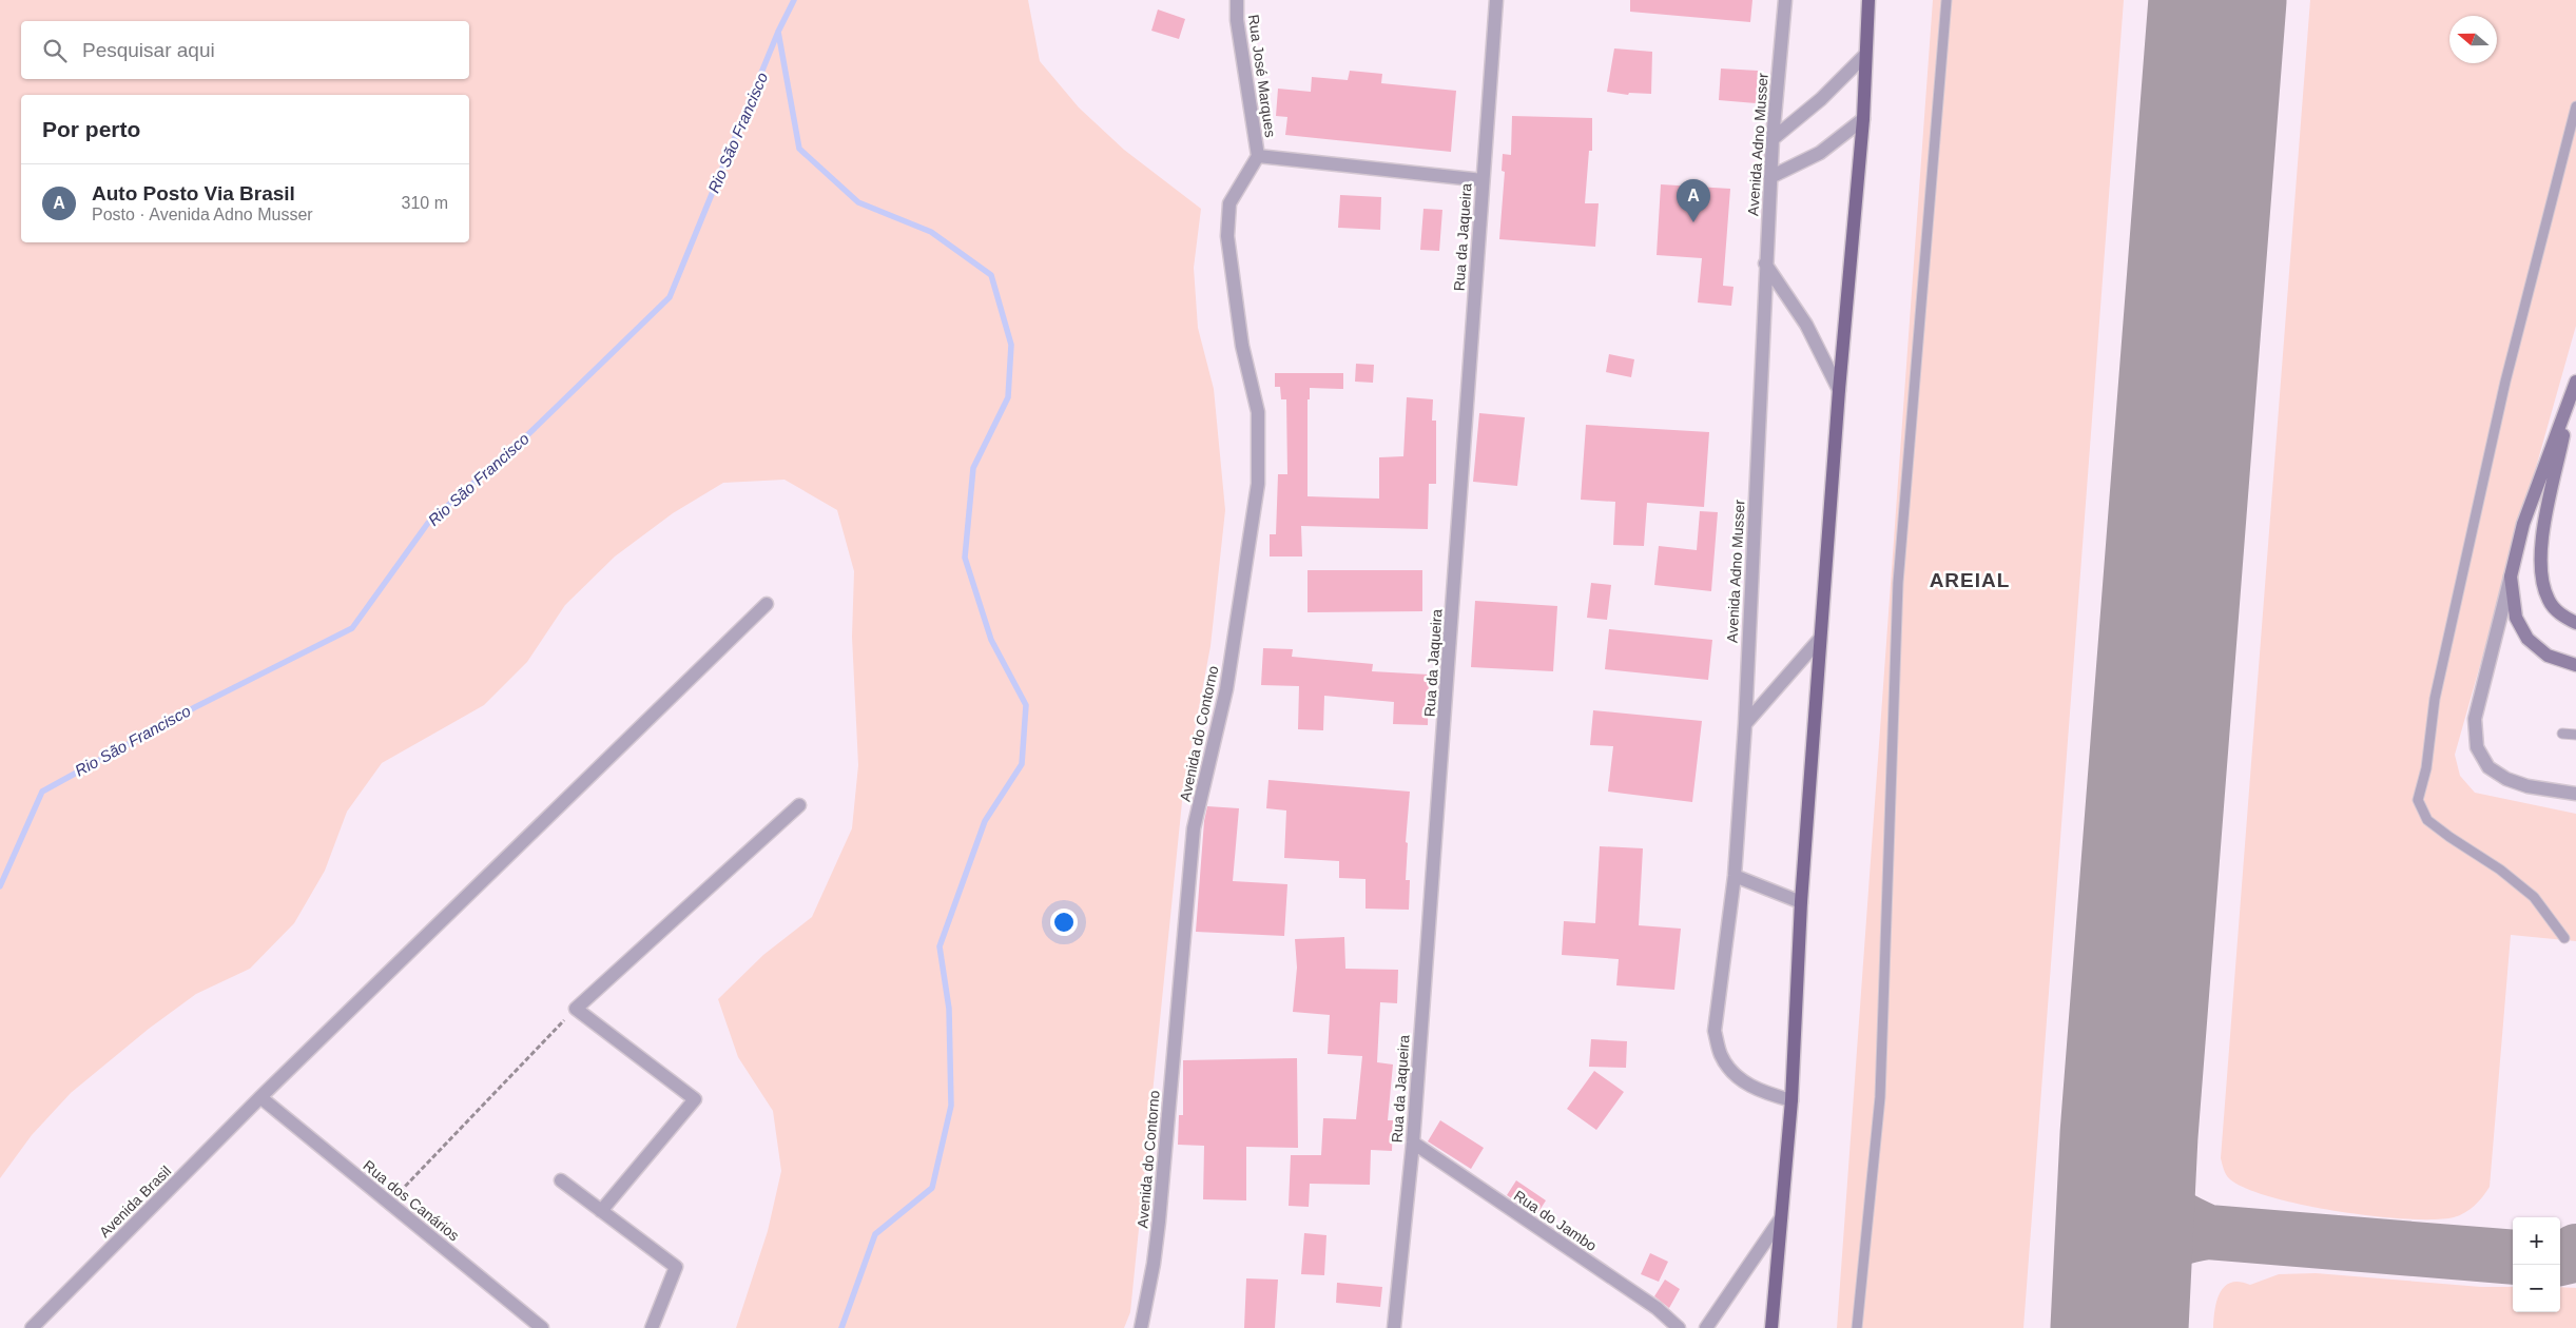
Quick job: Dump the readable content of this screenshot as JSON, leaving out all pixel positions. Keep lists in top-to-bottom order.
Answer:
{
  "streets": {
    "street": [
      "Rua José Marques",
      "Avenida Adno Musser",
      "Rua da Jaqueira",
      "Avenida do Contorno",
      "Rua dos Canários",
      "Avenida Brasil",
      "Rua do Jambo"
    ]
  },
  "crossings": [
    ["Rua José Marques", "Avenida do Contorno"],
    ["Rua da Jaqueira", "Rua do Jambo"],
    ["Rua dos Canários", "Avenida Brasil"]
  ],
  "districts": ["AREIAL"],
  "water": ["Rio São Francisco"],
  "north": "left",
  "page": {
    "search": "Pesquisar aqui",
    "heading": "Por perto",
    "list": [
      {
        "mark": "A",
        "name": "Auto Posto Via Brasil",
        "note": "Posto · Avenida Adno Musser",
        "value": "310 m"
      }
    ],
    "pins": "A",
    "map_buttons": ["+", "−"]
  }
}
